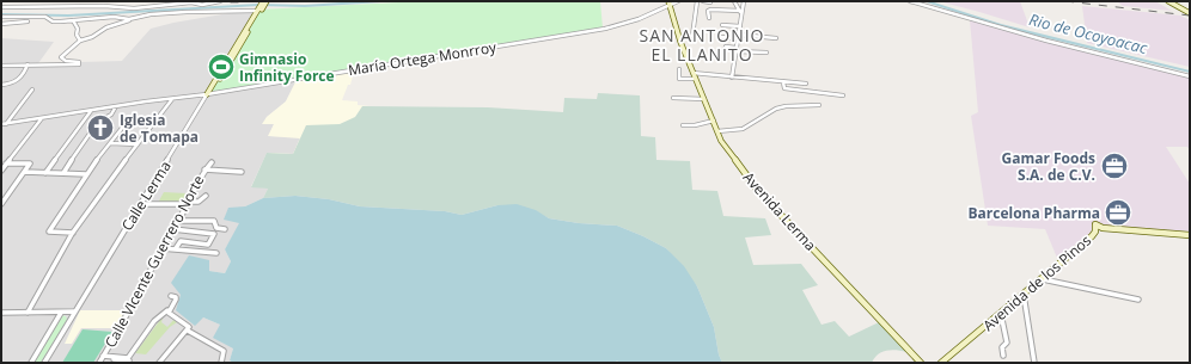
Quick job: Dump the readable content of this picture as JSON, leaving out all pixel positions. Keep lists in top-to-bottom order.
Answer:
{
  "streets": {
    "street": [
      "María Ortega Monrroy",
      "Calle Lerma",
      "Avenida Lerma",
      "Calle VIcente Guerrero Norte",
      "Avenida de los Pinos"
    ]
  },
  "crossings": [
    ["María Ortega Monrroy", "Calle Lerma"],
    ["María Ortega Monrroy", "Avenida Lerma"]
  ],
  "districts": ["SAN ANTONIO EL LLANITO"],
  "water": ["Rio de Ocoyoacac"],
  "places": {
    "sports": ["Gimnasio Infinity Force"],
    "church": ["Iglesia de Tomapa"],
    "office": ["Gamar Foods S.A. de C.V.", "Barcelona Pharma"]
  }
}
